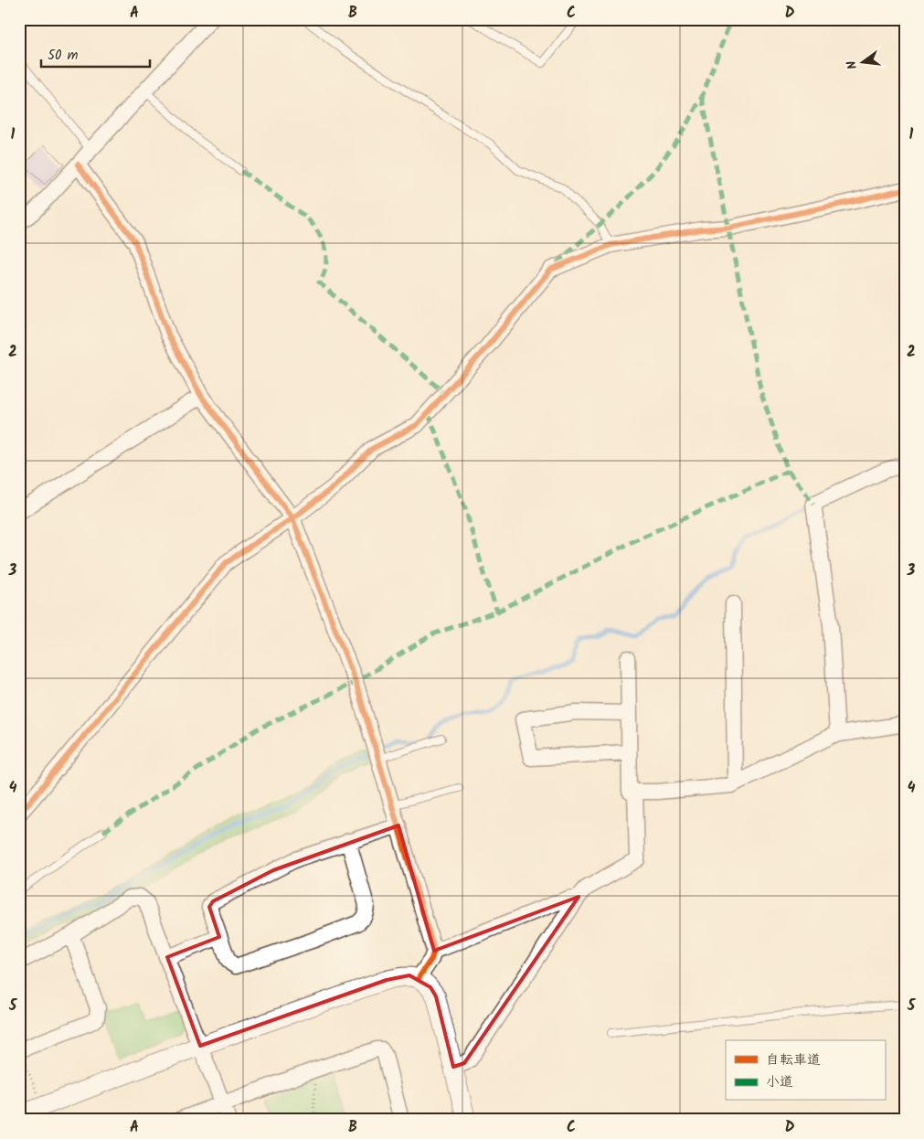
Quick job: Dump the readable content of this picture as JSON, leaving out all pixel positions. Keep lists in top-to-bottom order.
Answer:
{
  "legend": ["自転車道", "小道"],
  "scale_bar": "50 m",
  "north": "left",
  "grid": {
    "columns": [
      "A",
      "B",
      "C",
      "D"
    ],
    "rows": [
      "1",
      "2",
      "3",
      "4",
      "5"
    ]
  }
}
